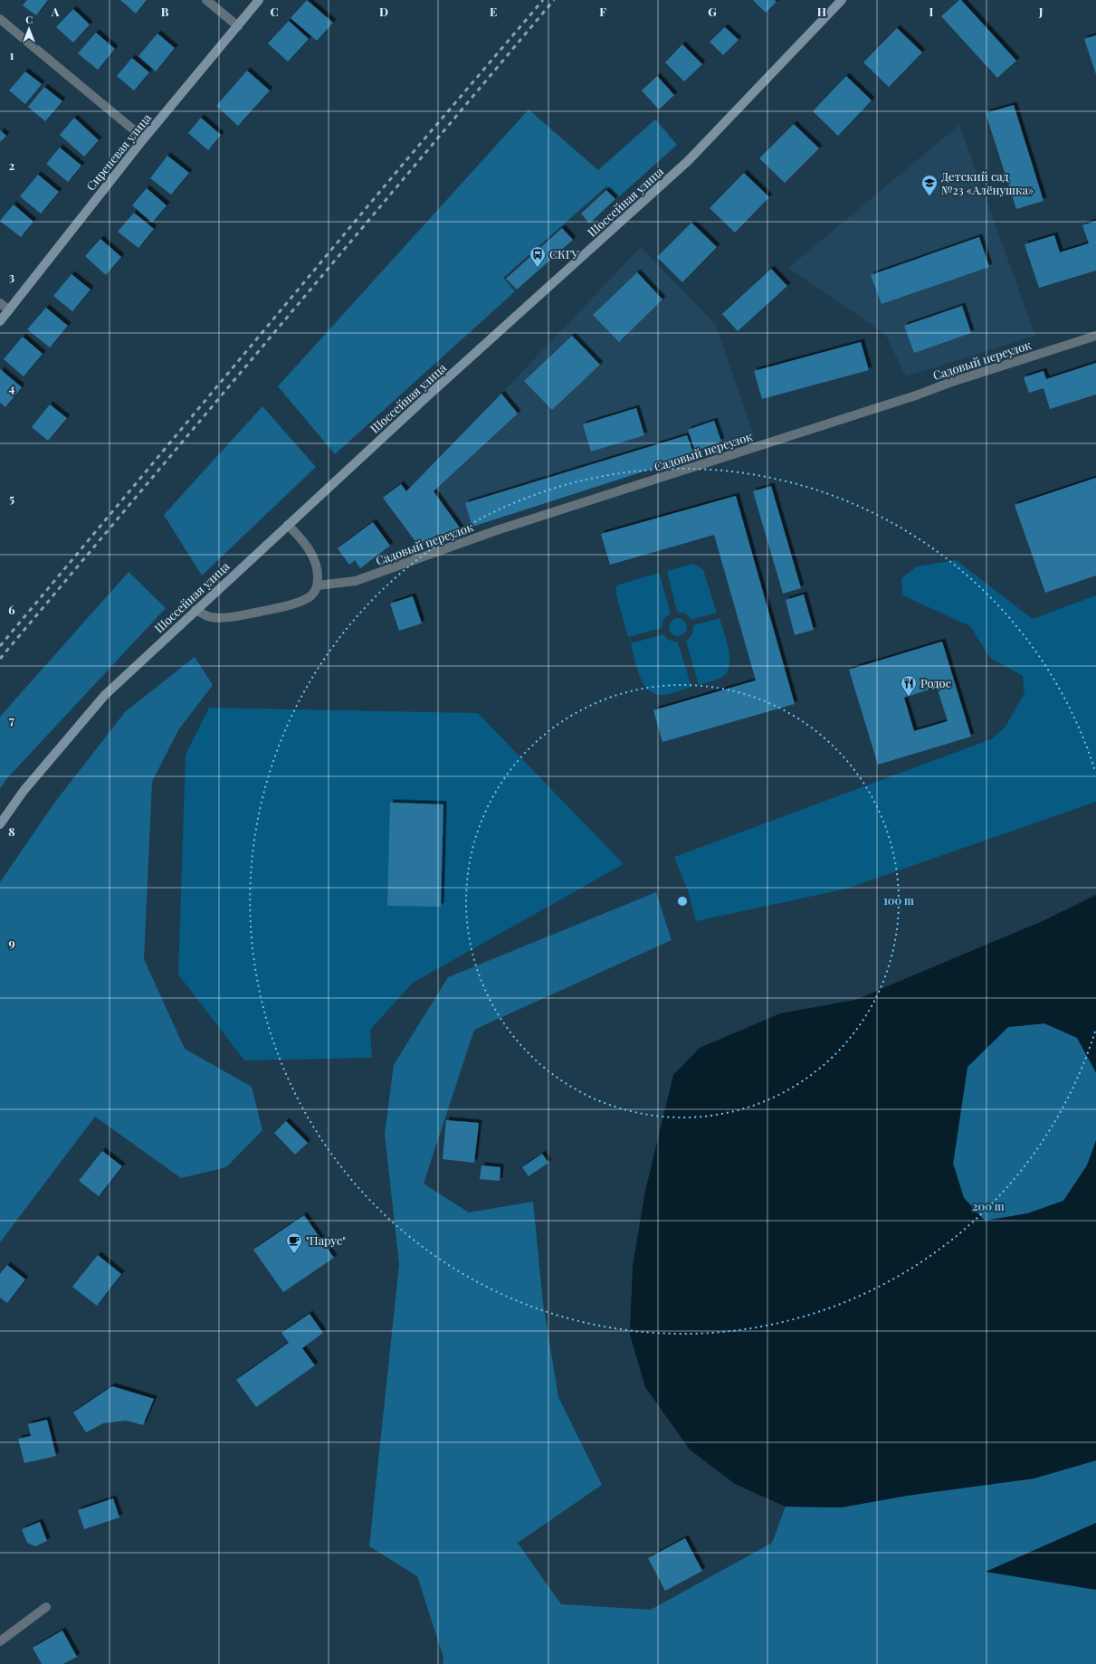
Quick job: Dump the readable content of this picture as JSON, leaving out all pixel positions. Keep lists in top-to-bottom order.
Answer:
{
  "streets": {
    "main road": ["Сиреневая улица", "Шоссейная улица"],
    "street": ["Садовый переулок"]
  },
  "places": {
    "school or university": ["Детский сад №23 «Алёнушка»"],
    "bus stop": ["СКГУ"],
    "restaurant": ["Родос"],
    "cafe": ["\"Парус\""]
  },
  "north": "top",
  "grid": {
    "columns": [
      "A",
      "B",
      "C",
      "D",
      "E",
      "F",
      "G",
      "H",
      "I",
      "J"
    ],
    "rows": [
      "1",
      "2",
      "3",
      "4",
      "5",
      "6",
      "7",
      "8",
      "9"
    ]
  },
  "rings": ["100 m", "200 m"]
}
